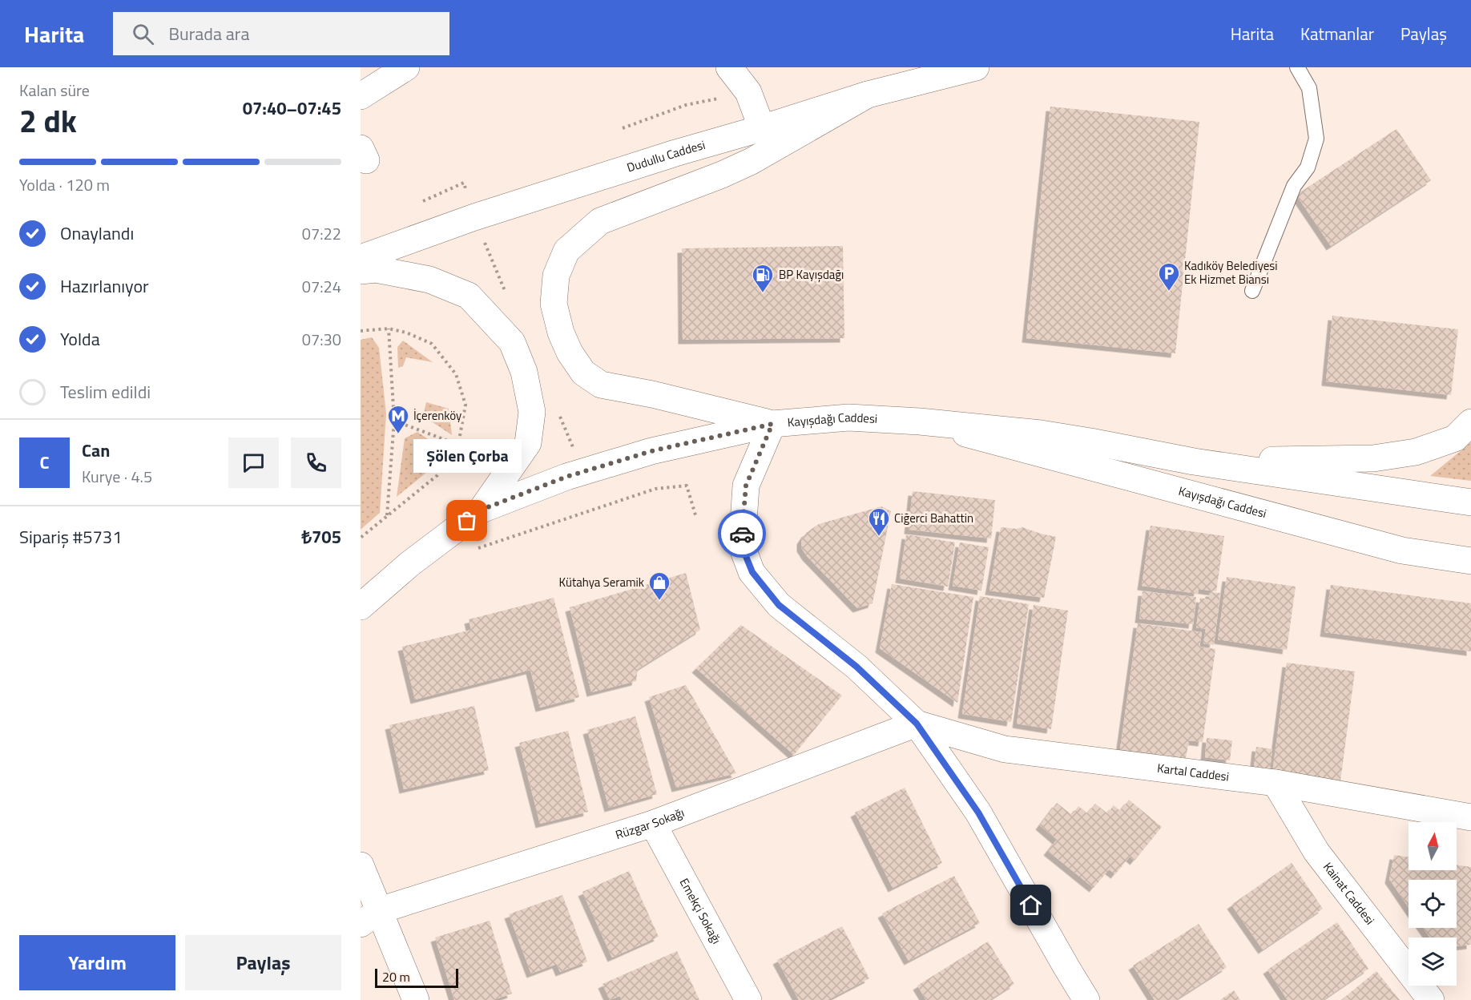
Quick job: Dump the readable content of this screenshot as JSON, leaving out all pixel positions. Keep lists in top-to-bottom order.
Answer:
{
  "streets": {
    "street": [
      "Dudullu Caddesi",
      "Kayışdağı Caddesi",
      "Kartal Caddesi",
      "Rüzgar Sokağı",
      "Kainat Caddesi",
      "Emekçi Sokağı"
    ]
  },
  "crossings": [
    ["Kartal Caddesi", "Rüzgar Sokağı"],
    ["Kartal Caddesi", "Kainat Caddesi"],
    ["Rüzgar Sokağı", "Emekçi Sokağı"]
  ],
  "places": {
    "parking": ["Kadıköy Belediyesi Ek Hizmet Biansı"],
    "fuel station": ["BP Kayışdağı"],
    "metro station": ["İçerenköy"],
    "other": ["Şölen Çorba"],
    "restaurant": ["Ciğerci Bahattin"],
    "shop": ["Kütahya Seramik"]
  },
  "scale_bar": "20 m",
  "north": "top",
  "page": {
    "header": "Harita",
    "search": "Burada ara",
    "nav": ["Harita", "Katmanlar", "Paylaş"],
    "heading": ["2 dk", "Kalan süre", "07:40–07:45"],
    "panel": [
      "Can",
      "Kurye · 4.5",
      "Sipariş #5731",
      "₺705"
    ],
    "bar": "Yolda · 120 m",
    "list": [
      ["Onaylandı", "07:22"],
      ["Hazırlanıyor", "07:24"],
      ["Yolda", "07:30"],
      "Teslim edildi"
    ],
    "round": "C",
    "bubble": "Şölen Çorba",
    "buttons": ["Yardım", "Paylaş"],
    "scale": "20 m"
  }
}
